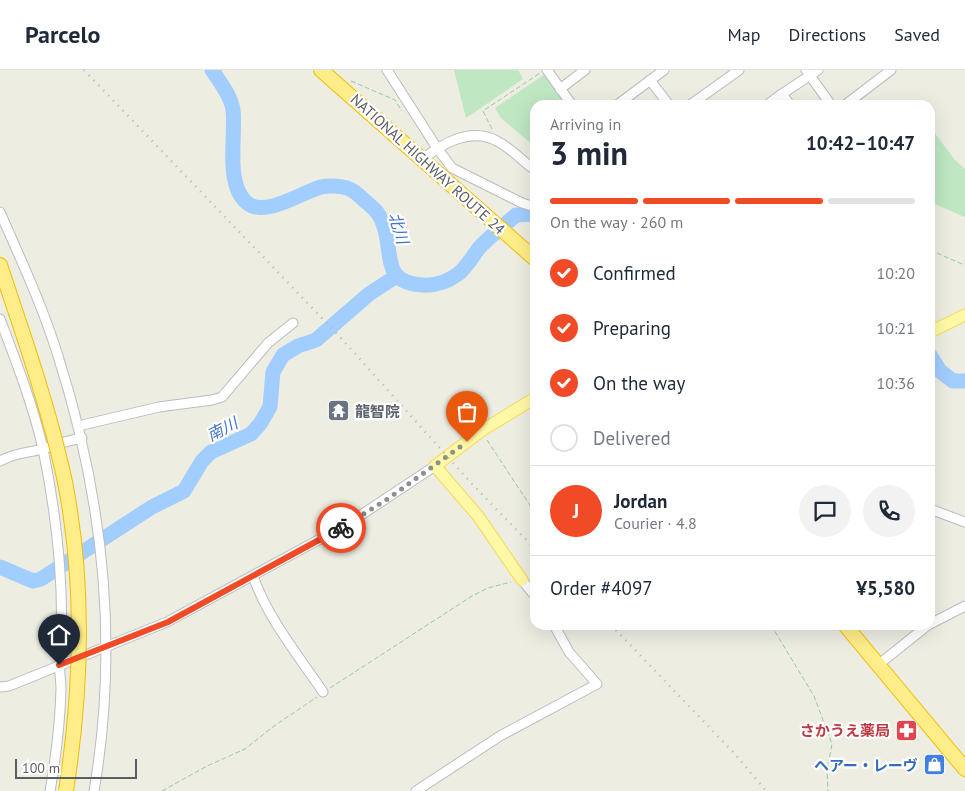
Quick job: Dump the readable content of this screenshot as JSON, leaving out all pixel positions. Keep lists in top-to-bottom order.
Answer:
{
  "streets": {
    "highway": ["NATIONAL HIGHWAY ROUTE 24"]
  },
  "water": ["北川", "南川"],
  "places": {
    "temple": ["龍智院"],
    "pharmacy": ["さかうえ薬局"],
    "shop": ["ヘアー・レーヴ"]
  },
  "scale_bar": "100 m",
  "page": {
    "header": "Parcelo",
    "nav": ["Map", "Directions", "Saved"],
    "heading": ["3 min", "Arriving in", "10:42–10:47"],
    "panel": [
      "Jordan",
      "Courier · 4.8",
      "Order #4097",
      "¥5,580"
    ],
    "bar": "On the way · 260 m",
    "list": [
      ["Confirmed", "10:20"],
      ["Preparing", "10:21"],
      ["On the way", "10:36"],
      "Delivered"
    ],
    "round": "J",
    "scale": "100 m"
  }
}
